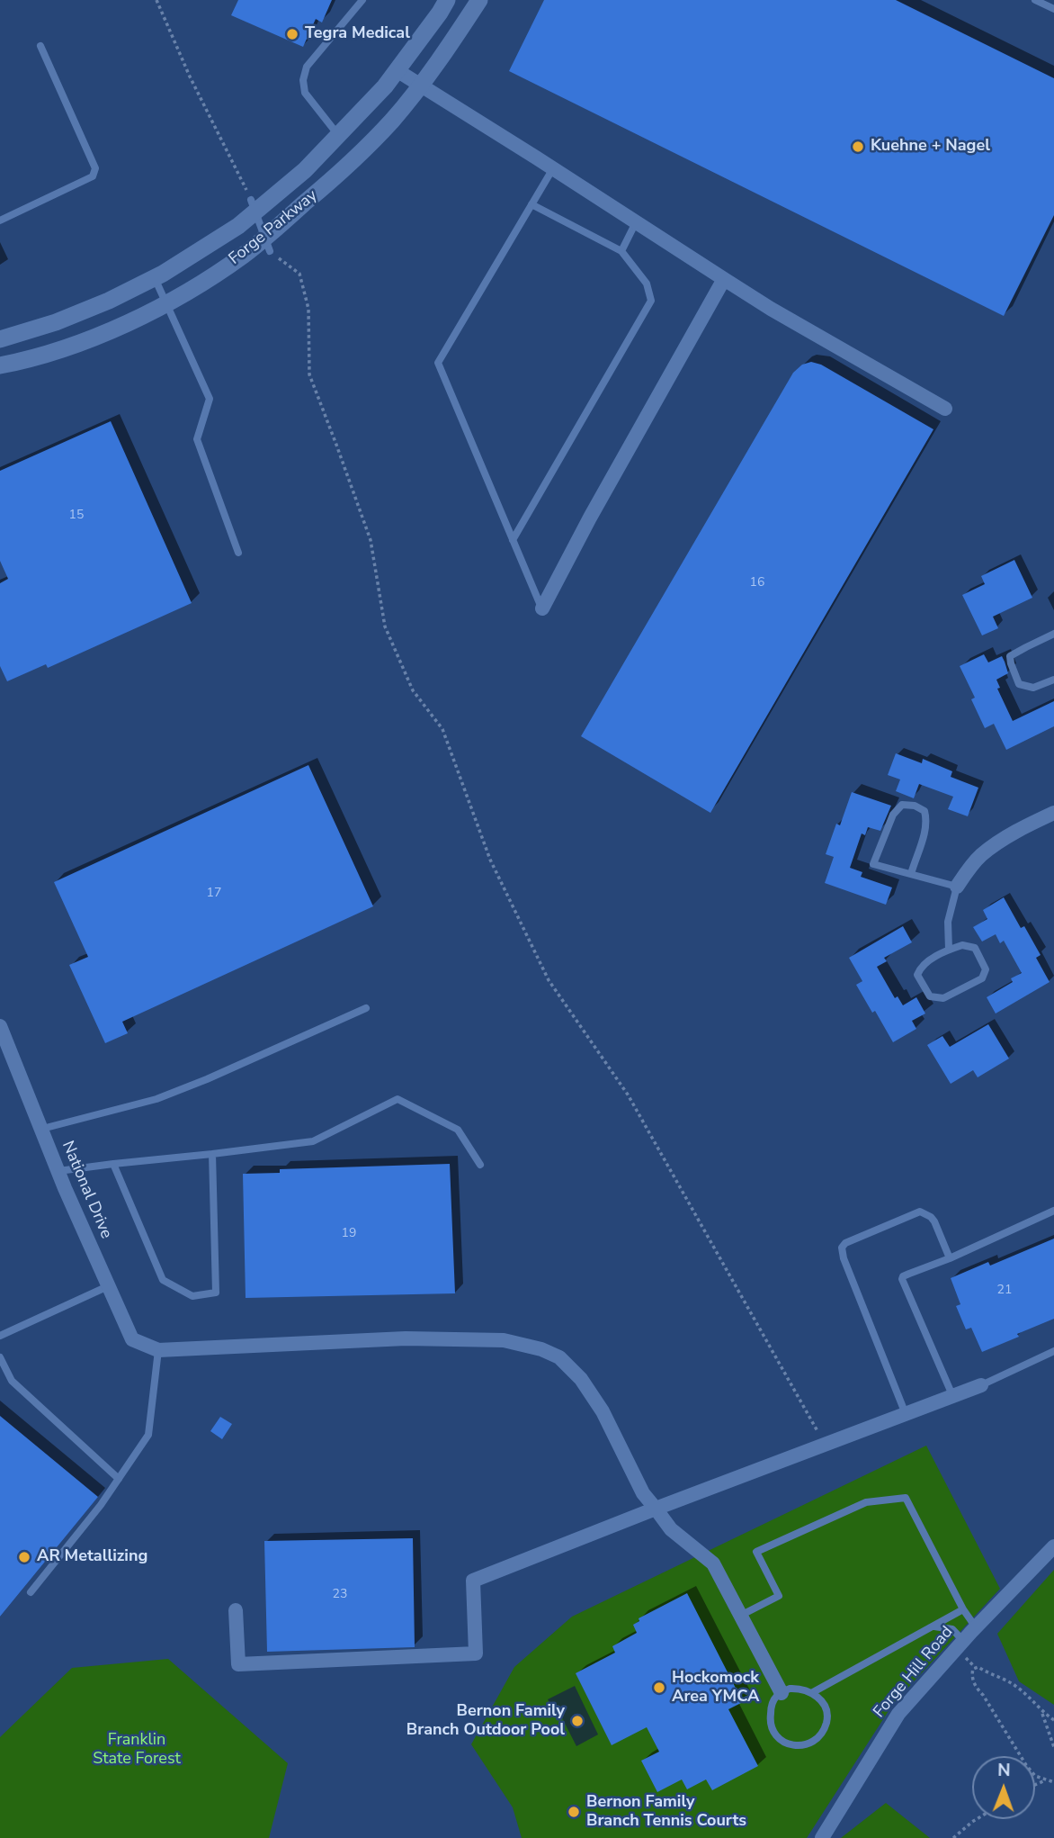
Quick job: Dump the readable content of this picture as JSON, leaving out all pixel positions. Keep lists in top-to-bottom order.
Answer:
{
  "streets": {
    "street": ["Forge Parkway", "National Drive", "Forge Hill Road"]
  },
  "parks": ["Franklin State Forest"],
  "places": [
    "Tegra Medical",
    "Kuehne + Nagel",
    "AR Metallizing",
    "Hockomock Area YMCA",
    "Bernon Family Branch Outdoor Pool",
    "Bernon Family Branch Tennis Courts"
  ],
  "house_numbers": [
    "15",
    "16",
    "17",
    "19",
    "21",
    "23"
  ],
  "north": "top"
}
